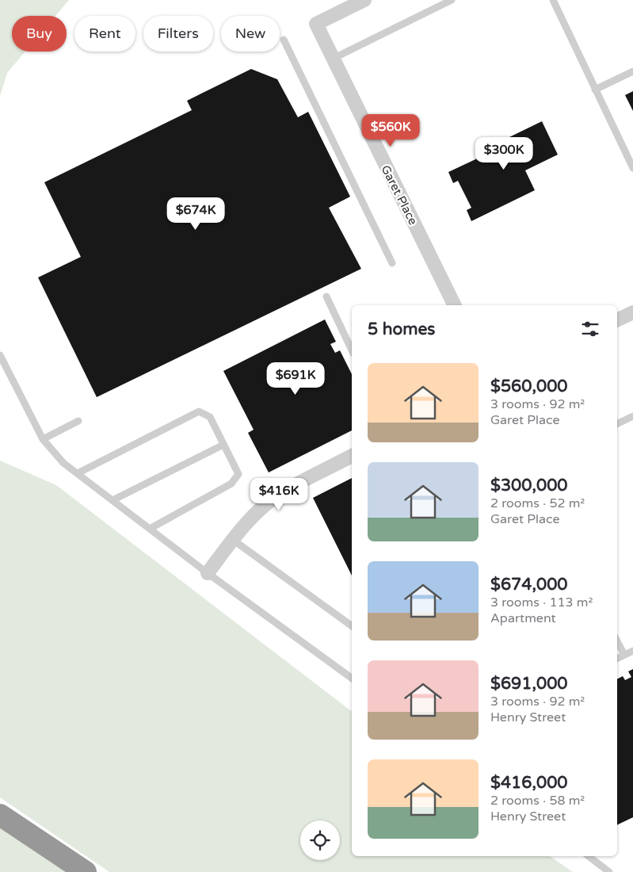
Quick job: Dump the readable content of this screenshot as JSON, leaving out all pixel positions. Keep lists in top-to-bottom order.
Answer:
{
  "streets": {
    "street": ["Garet Place"]
  },
  "page": {
    "chip": [
      "Buy",
      "Rent",
      "Filters",
      "New"
    ],
    "price": [
      "$560K",
      "$300K",
      "$674K",
      "$691K",
      "$416K"
    ],
    "heading": "5 homes",
    "list": [
      {
        "name": "$560,000",
        "note": "3 rooms · 92 m² · Garet Place"
      },
      {
        "name": "$300,000",
        "note": "2 rooms · 52 m² · Garet Place"
      },
      {
        "name": "$674,000",
        "note": "3 rooms · 113 m² · Apartment"
      },
      {
        "name": "$691,000",
        "note": "3 rooms · 92 m² · Henry Street"
      },
      {
        "name": "$416,000",
        "note": "2 rooms · 58 m² · Henry Street"
      }
    ]
  }
}
